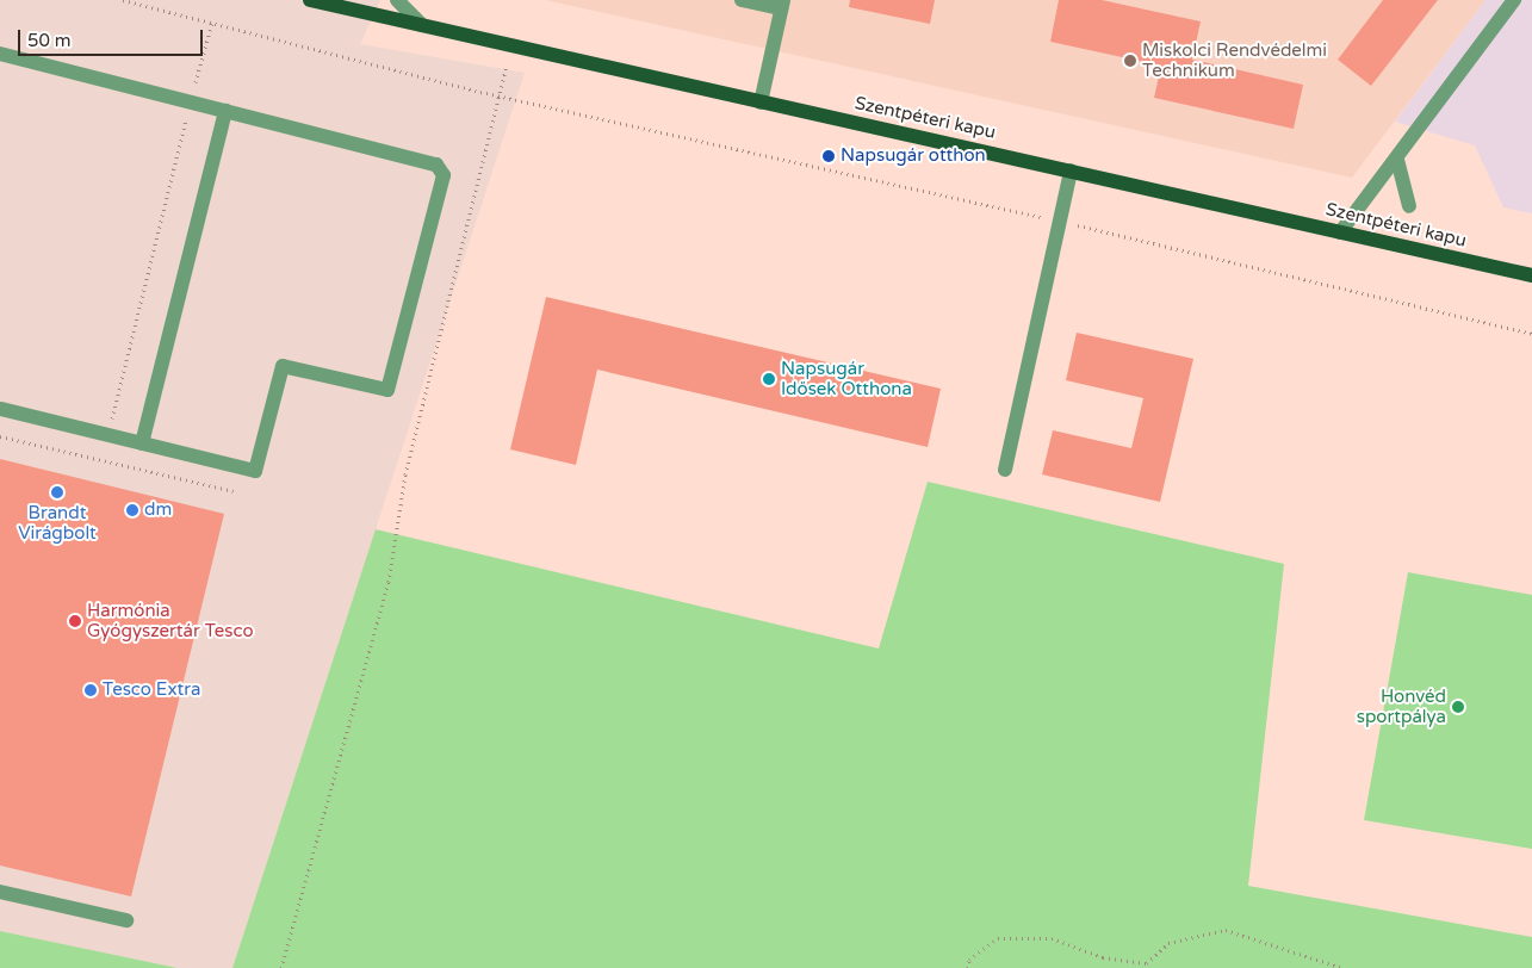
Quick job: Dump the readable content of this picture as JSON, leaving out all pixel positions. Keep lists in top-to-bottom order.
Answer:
{
  "streets": {
    "main road": ["Szentpéteri kapu"]
  },
  "places": [
    "Miskolci Rendvédelmi Technikum",
    "Napsugár otthon",
    "Napsugár Idősek Otthona",
    "Brandt Virágbolt",
    "dm",
    "Harmónia Gyógyszertár Tesco",
    "Tesco Extra",
    "Honvéd sportpálya"
  ],
  "scale_bar": "50 m"
}
